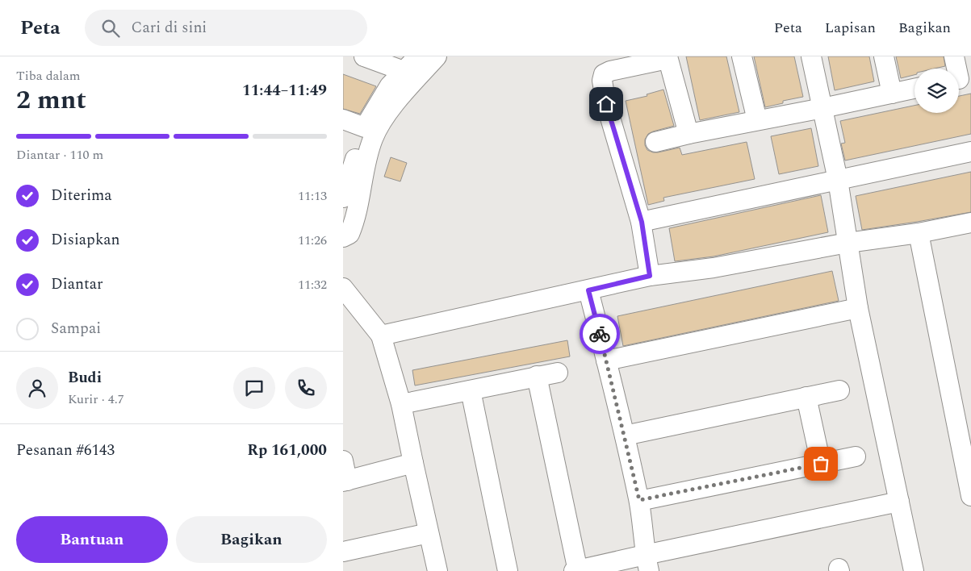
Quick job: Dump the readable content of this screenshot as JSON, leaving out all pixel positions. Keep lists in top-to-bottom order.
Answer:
{
  "page": {
    "header": "Peta",
    "search": "Cari di sini",
    "nav": ["Peta", "Lapisan", "Bagikan"],
    "heading": ["2 mnt", "Tiba dalam", "11:44–11:49"],
    "panel": [
      "Budi",
      "Kurir · 4.7",
      "Pesanan #6143",
      "Rp 161,000"
    ],
    "bar": "Diantar · 110 m",
    "list": [
      ["Diterima", "11:13"],
      ["Disiapkan", "11:26"],
      ["Diantar", "11:32"],
      "Sampai"
    ],
    "buttons": ["Bantuan", "Bagikan"]
  }
}
